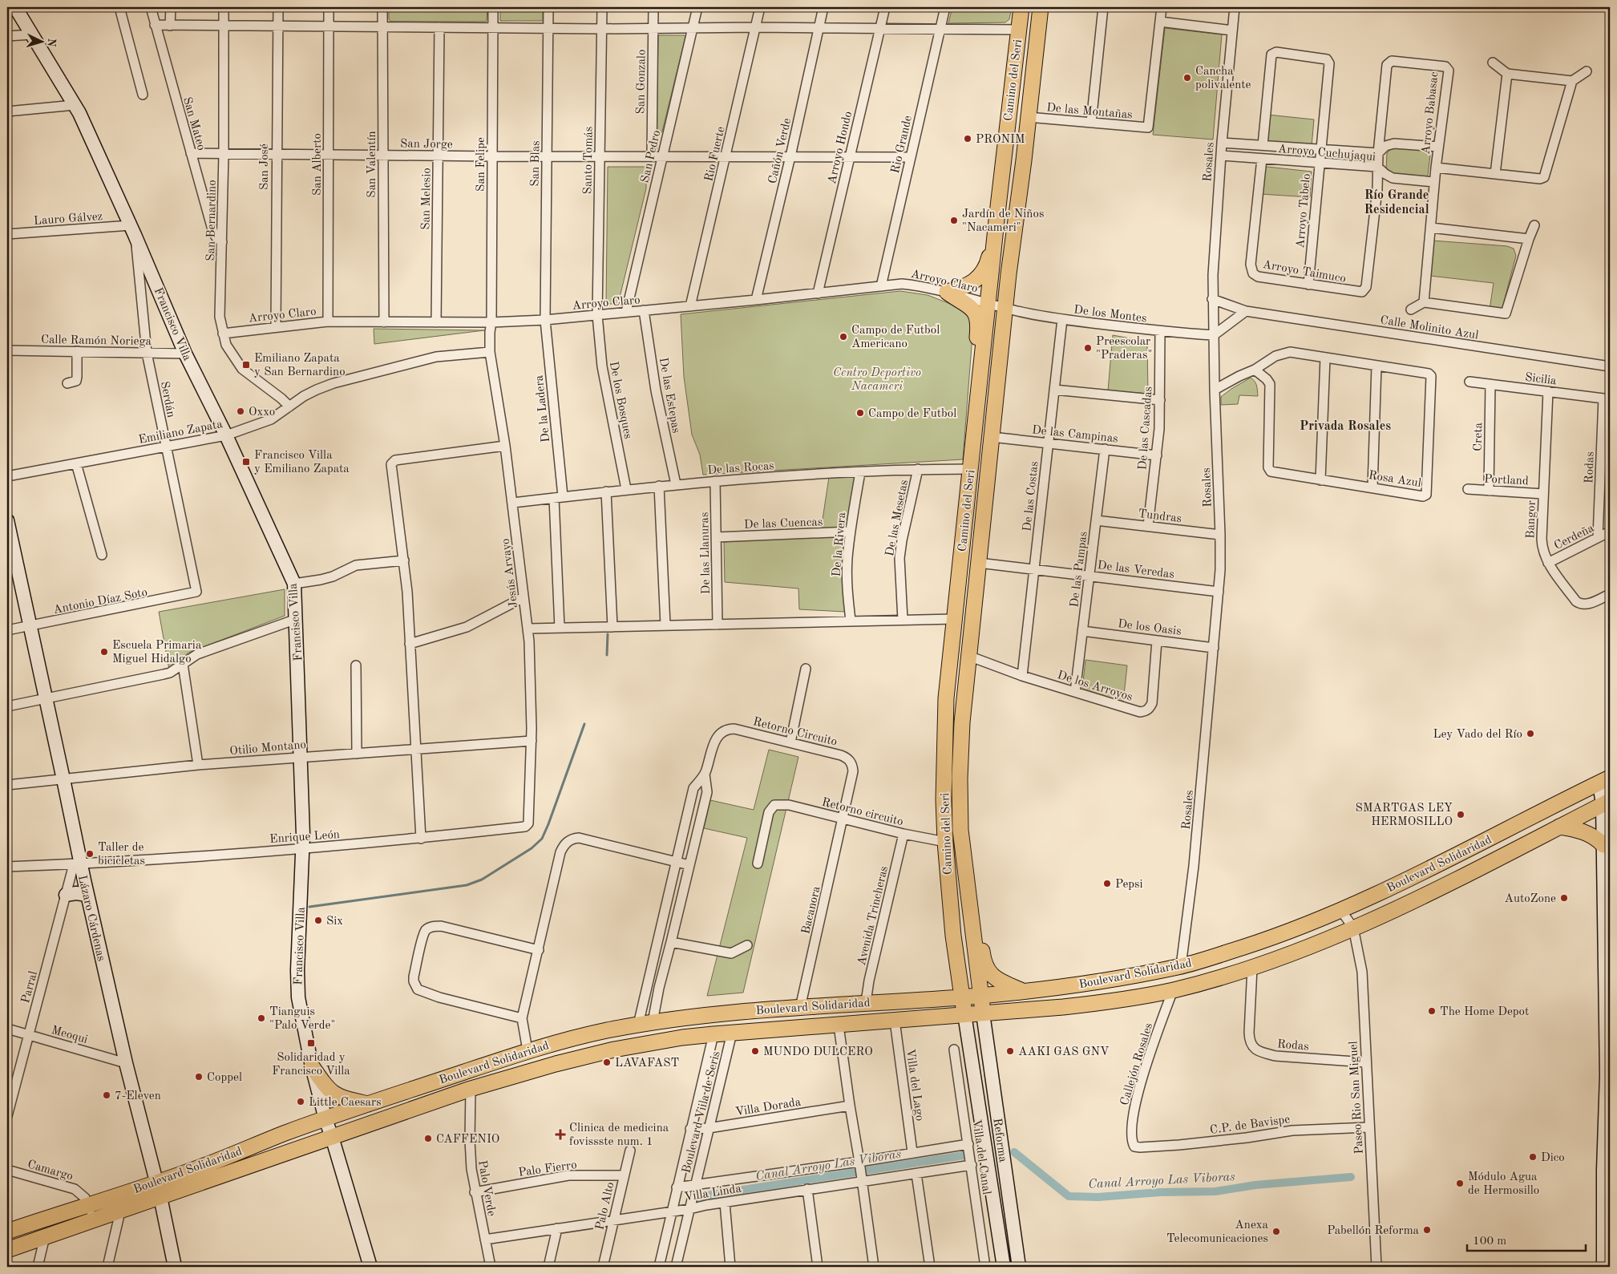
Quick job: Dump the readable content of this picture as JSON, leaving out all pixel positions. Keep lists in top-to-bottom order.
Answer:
{
  "streets": {
    "main road": [
      "Camino del Seri",
      "Francisco Villa",
      "Boulevard Solidaridad",
      "Lázaro Cárdenas",
      "Reforma"
    ],
    "street": [
      "San Gonzalo",
      "De las Montañas",
      "Arroyo Babasac",
      "San Mateo",
      "San Jorge",
      "Rio Grande",
      "Arroyo Hondo",
      "Cañón Verde",
      "Arroyo Cuchujaqui",
      "Rio Fuerte",
      "San Pedro",
      "Santo Tomás",
      "Rosales",
      "San Blas",
      "San Alberto",
      "San Valentín",
      "San Felipe",
      "San José",
      "San Melesio",
      "Arroyo Tabelo",
      "Lauro Gálvez",
      "San Bernardino",
      "Arroyo Taimuco",
      "Arroyo Claro",
      "De los Montes",
      "Calle Molinito Azul",
      "Calle Ramón Noriega",
      "Sicilia",
      "De las Estepas",
      "Serdán",
      "De los Bosques",
      "De la Ladera",
      "De las Cascadas",
      "Emiliano Zapata",
      "De las Campinas",
      "Creta",
      "De las Rocas",
      "Rodas",
      "Rosa Azul",
      "Portland",
      "De las Costas",
      "Tundras",
      "De las Mesetas",
      "Bangor",
      "De las Cuencas",
      "Cerdeña",
      "De la Rivera",
      "De las Llanuras",
      "De las Pampas",
      "De las Veredas",
      "Jesús Arvayo",
      "Antonio Díaz Soto",
      "De los Oasis",
      "De los Arroyos",
      "Retorno Circuito",
      "Otilio Montano",
      "Retorno circuito",
      "Enrique León",
      "Bacanora",
      "Avenida Trincheras",
      "Parral",
      "Meoqui",
      "Callejón Rosales",
      "Villa del Lago",
      "Paseo Rio San Miguel",
      "Villa Dorada",
      "Boulevard Viila de Seris",
      "C.P. de Bavispe",
      "Villa del Canal",
      "Palo Fierro",
      "Camargo",
      "Palo Verde",
      "Villa Linda",
      "Palo Alto"
    ]
  },
  "crossings": [
    ["Camino del Seri", "De las Montañas"],
    ["Camino del Seri", "Arroyo Claro"],
    ["Camino del Seri", "De los Montes"],
    ["Camino del Seri", "De las Campinas"],
    ["Camino del Seri", "De las Rocas"],
    ["Camino del Seri", "De las Veredas"],
    ["Camino del Seri", "De los Arroyos"],
    ["Camino del Seri", "Retorno circuito"],
    ["Camino del Seri", "Boulevard Solidaridad"],
    ["Camino del Seri", "Reforma"],
    ["San Gonzalo", "San Jorge"],
    ["Arroyo Babasac", "Arroyo Cuchujaqui"],
    ["Arroyo Babasac", "Arroyo Taimuco"],
    ["San Mateo", "San Jorge"],
    ["San Mateo", "San Bernardino"],
    ["San Jorge", "Rio Grande"],
    ["San Jorge", "Arroyo Hondo"],
    ["San Jorge", "Cañón Verde"],
    ["San Jorge", "Rio Fuerte"],
    ["San Jorge", "San Pedro"],
    ["San Jorge", "Santo Tomás"],
    ["San Jorge", "San Blas"],
    ["San Jorge", "San Alberto"],
    ["San Jorge", "San Valentín"],
    ["San Jorge", "San Felipe"],
    ["San Jorge", "San José"],
    ["San Jorge", "San Melesio"],
    ["San Jorge", "San Bernardino"],
    ["Rio Grande", "Arroyo Claro"],
    ["Arroyo Hondo", "Arroyo Claro"],
    ["Cañón Verde", "Arroyo Claro"],
    ["Arroyo Cuchujaqui", "Rosales"],
    ["Arroyo Cuchujaqui", "Arroyo Tabelo"],
    ["Arroyo Cuchujaqui", "Arroyo Taimuco"],
    ["Rio Fuerte", "Arroyo Claro"],
    ["San Pedro", "Arroyo Claro"],
    ["Santo Tomás", "Arroyo Claro"],
    ["Santo Tomás", "De los Bosques"],
    ["Rosales", "De los Montes"],
    ["Rosales", "Calle Molinito Azul"],
    ["Rosales", "Tundras"],
    ["Rosales", "De las Veredas"],
    ["Rosales", "De los Oasis"],
    ["Rosales", "Boulevard Solidaridad"],
    ["San Blas", "Arroyo Claro"],
    ["San Blas", "De la Ladera"],
    ["San Alberto", "Arroyo Claro"],
    ["San Valentín", "Arroyo Claro"],
    ["San Felipe", "Arroyo Claro"],
    ["San Felipe", "Jesús Arvayo"],
    ["San José", "Arroyo Claro"],
    ["San Melesio", "Arroyo Claro"],
    ["Arroyo Tabelo", "Arroyo Taimuco"],
    ["Lauro Gálvez", "Francisco Villa"],
    ["Lauro Gálvez", "Serdán"],
    ["San Bernardino", "Arroyo Claro"],
    ["San Bernardino", "Emiliano Zapata"],
    ["Arroyo Claro", "De los Montes"],
    ["Arroyo Claro", "De las Estepas"],
    ["Arroyo Claro", "De los Bosques"],
    ["Arroyo Claro", "De la Ladera"],
    ["Arroyo Claro", "Jesús Arvayo"],
    ["De los Montes", "De las Cascadas"],
    ["De los Montes", "De las Costas"],
    ["Francisco Villa", "Calle Ramón Noriega"],
    ["Francisco Villa", "Serdán"],
    ["Francisco Villa", "Emiliano Zapata"],
    ["Francisco Villa", "Otilio Montano"],
    ["Francisco Villa", "Enrique León"],
    ["Francisco Villa", "Boulevard Solidaridad"],
    ["Calle Ramón Noriega", "Serdán"],
    ["Sicilia", "Creta"],
    ["Sicilia", "Rodas"],
    ["Sicilia", "Bangor"],
    ["De las Estepas", "De las Rocas"],
    ["Serdán", "Emiliano Zapata"],
    ["Serdán", "Antonio Díaz Soto"],
    ["De los Bosques", "De las Rocas"],
    ["De la Ladera", "De las Rocas"],
    ["De las Cascadas", "De las Campinas"],
    ["De las Cascadas", "Tundras"],
    ["Emiliano Zapata", "Jesús Arvayo"],
    ["De las Campinas", "De las Costas"],
    ["De las Campinas", "De las Pampas"],
    ["Creta", "Portland"],
    ["De las Rocas", "De las Mesetas"],
    ["De las Rocas", "De la Rivera"],
    ["De las Rocas", "De las Llanuras"],
    ["De las Rocas", "Jesús Arvayo"],
    ["Rodas", "Cerdeña"],
    ["Rodas", "Boulevard Solidaridad"],
    ["Rodas", "Paseo Rio San Miguel"],
    ["Portland", "Bangor"],
    ["De las Costas", "De las Veredas"],
    ["De las Costas", "De los Arroyos"],
    ["Tundras", "De las Pampas"],
    ["Bangor", "Cerdeña"],
    ["De las Cuencas", "De la Rivera"],
    ["De las Cuencas", "De las Llanuras"],
    ["De las Pampas", "De las Veredas"],
    ["De las Pampas", "De los Oasis"],
    ["De las Pampas", "De los Arroyos"],
    ["Jesús Arvayo", "Otilio Montano"],
    ["Jesús Arvayo", "Enrique León"],
    ["Antonio Díaz Soto", "Lázaro Cárdenas"],
    ["De los Oasis", "De los Arroyos"],
    ["Retorno Circuito", "Retorno circuito"],
    ["Retorno Circuito", "Bacanora"],
    ["Otilio Montano", "Lázaro Cárdenas"],
    ["Retorno circuito", "Bacanora"],
    ["Retorno circuito", "Avenida Trincheras"],
    ["Enrique León", "Lázaro Cárdenas"],
    ["Enrique León", "Parral"],
    ["Boulevard Solidaridad", "Bacanora"],
    ["Boulevard Solidaridad", "Avenida Trincheras"],
    ["Boulevard Solidaridad", "Lázaro Cárdenas"],
    ["Boulevard Solidaridad", "Callejón Rosales"],
    ["Boulevard Solidaridad", "Villa del Lago"],
    ["Boulevard Solidaridad", "Paseo Rio San Miguel"],
    ["Boulevard Solidaridad", "Boulevard Viila de Seris"],
    ["Boulevard Solidaridad", "Reforma"],
    ["Boulevard Solidaridad", "Camargo"],
    ["Boulevard Solidaridad", "Palo Verde"],
    ["Lázaro Cárdenas", "Parral"],
    ["Lázaro Cárdenas", "Meoqui"],
    ["Parral", "Meoqui"],
    ["Callejón Rosales", "C.P. de Bavispe"],
    ["Villa del Lago", "Villa Linda"],
    ["Paseo Rio San Miguel", "C.P. de Bavispe"],
    ["Villa Dorada", "Boulevard Viila de Seris"],
    ["Boulevard Viila de Seris", "Villa Linda"],
    ["Villa del Canal", "Villa Linda"],
    ["Palo Fierro", "Palo Verde"],
    ["Palo Fierro", "Palo Alto"],
    ["Palo Verde", "Villa Linda"],
    ["Villa Linda", "Palo Alto"]
  ],
  "districts": ["Río Grande Residencial", "Privada Rosales"],
  "water": ["Canal Arroyo Las Viboras"],
  "parks": ["Centro Deportivo Nacameri"],
  "places": {
    "other": [
      "Cancha polivalente",
      "PRONIM",
      "Jardín de Niños \"Nacameri\"",
      "Campo de Futbol Americano",
      "Preescolar \"Praderas\"",
      "Oxxo",
      "Campo de Futbol",
      "Escuela Primaria Miguel Hidalgo",
      "Ley Vado del Río",
      "SMARTGAS LEY HERMOSILLO",
      "Taller de bicicletas",
      "Pepsi",
      "AutoZone",
      "Six",
      "The Home Depot",
      "Tianguis \"Palo Verde\"",
      "MUNDO DULCERO",
      "AAKI GAS GNV",
      "LAVAFAST",
      "Coppel",
      "7-Eleven",
      "Little Caesars",
      "CAFFENIO",
      "Dico",
      "Módulo Agua de Hermosillo",
      "Pabellón Reforma",
      "Anexa Telecomunicaciones"
    ],
    "transit": ["Emiliano Zapata y San Bernardino", "Francisco Villa y Emiliano Zapata", "Solidaridad y Francisco Villa"],
    "health": ["Clinica de medicina fovissste num. 1"]
  },
  "scale_bar": "100 m",
  "north": "right"
}
